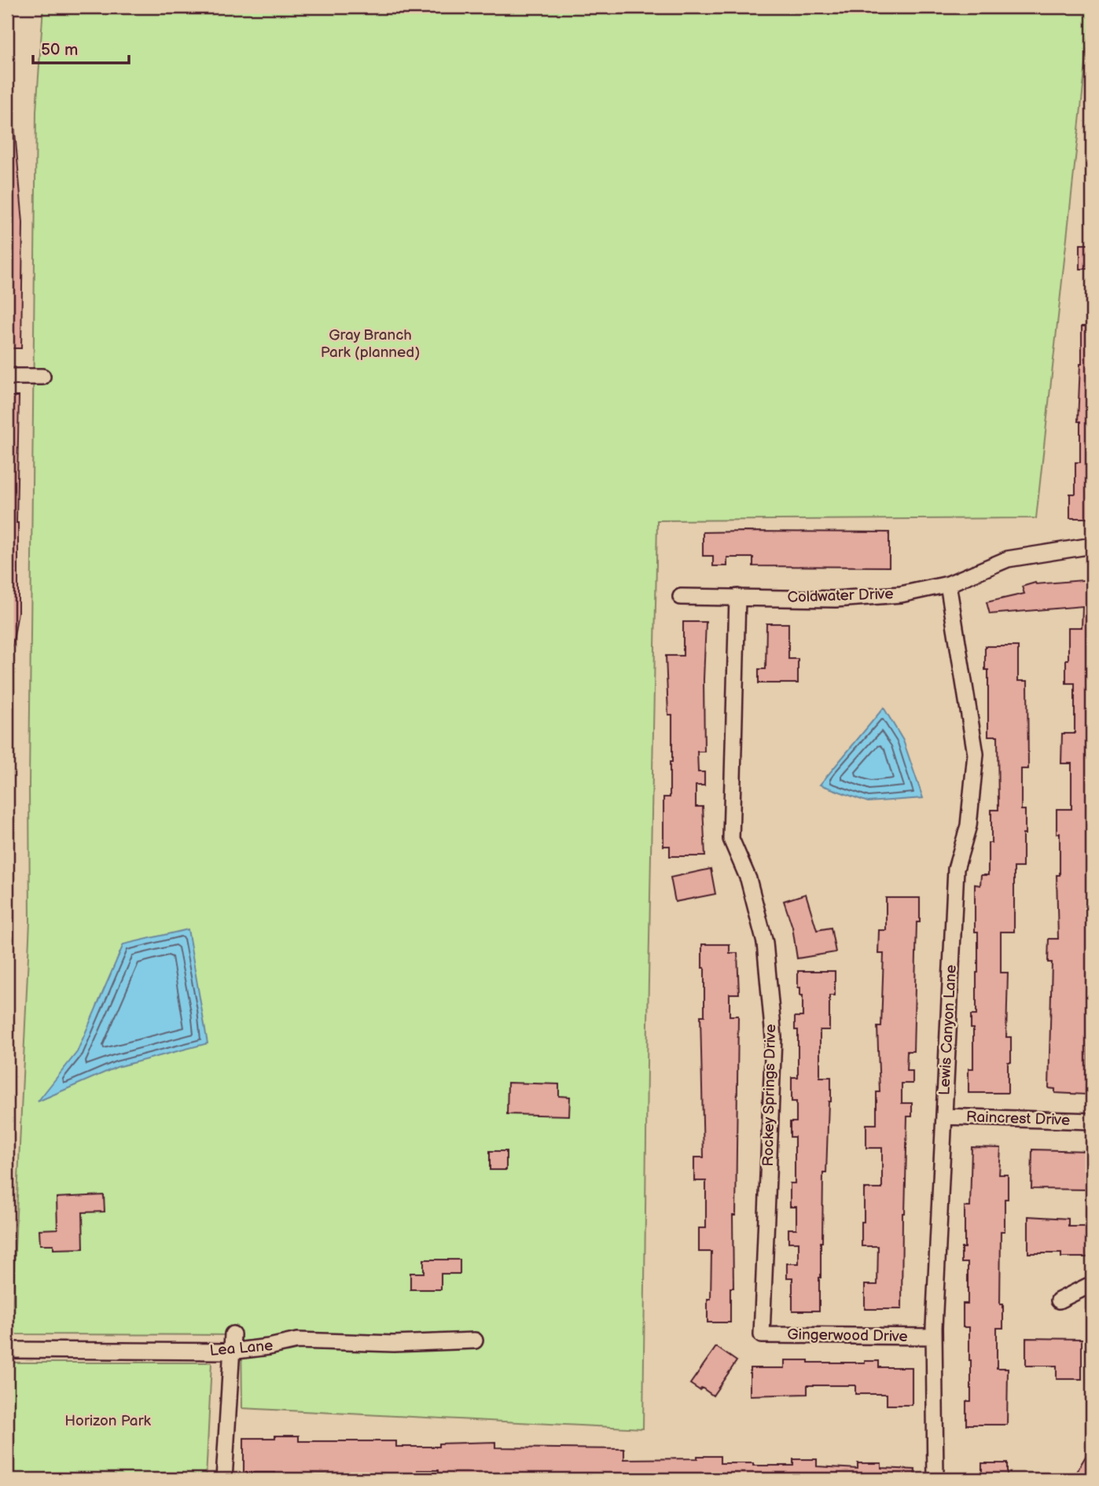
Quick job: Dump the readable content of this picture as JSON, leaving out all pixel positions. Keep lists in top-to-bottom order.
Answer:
{
  "streets": {
    "street": [
      "Coldwater Drive",
      "Lewis Canyon Lane",
      "Rockey Springs Drive",
      "Raincrest Drive",
      "Gingerwood Drive",
      "Lea Lane"
    ]
  },
  "crossings": [
    ["Coldwater Drive", "Lewis Canyon Lane"],
    ["Coldwater Drive", "Rockey Springs Drive"],
    ["Lewis Canyon Lane", "Raincrest Drive"],
    ["Lewis Canyon Lane", "Gingerwood Drive"],
    ["Rockey Springs Drive", "Gingerwood Drive"]
  ],
  "parks": ["Gray Branch Park (planned)", "Horizon Park"],
  "scale_bar": "50 m"
}
